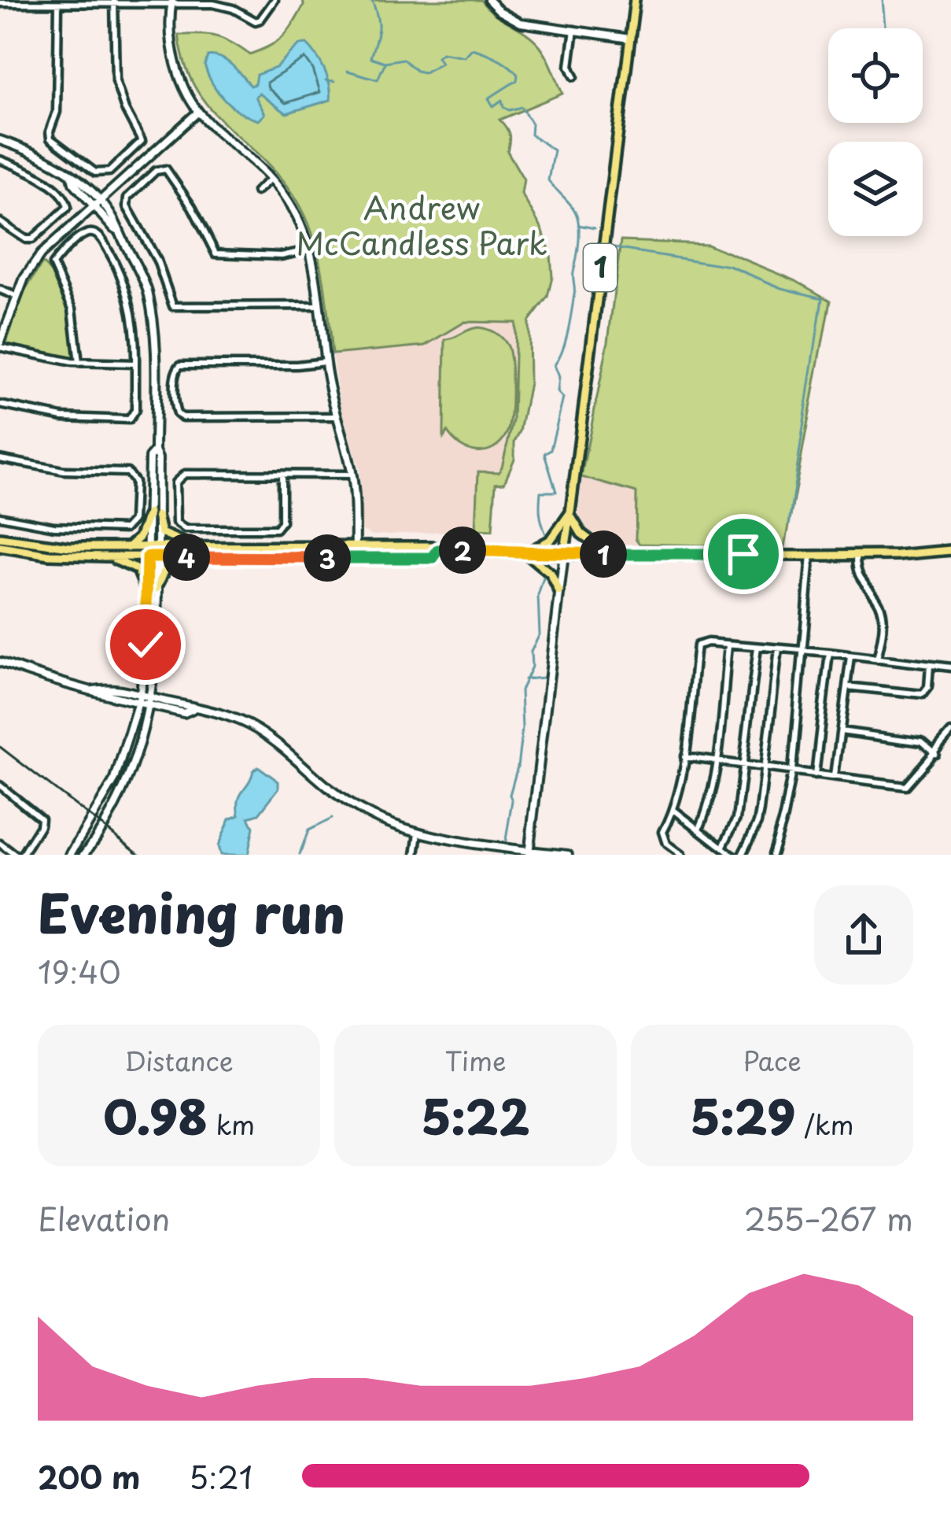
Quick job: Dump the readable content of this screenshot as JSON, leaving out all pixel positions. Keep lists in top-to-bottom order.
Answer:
{
  "streets": {
    "main road": ["1"]
  },
  "parks": ["Andrew McCandless Park"],
  "page": {
    "pins": [
      "2",
      "1",
      "4",
      "3"
    ],
    "heading": ["Evening run", "19:40"],
    "stats": [
      ["Distance", "0.98 km"],
      ["Time", "5:22"],
      ["Pace", "5:29 /km"]
    ],
    "chart": ["Elevation", "255–267 m"],
    "list": [
      {
        "name": "200 m",
        "note": "5:21"
      }
    ]
  }
}
